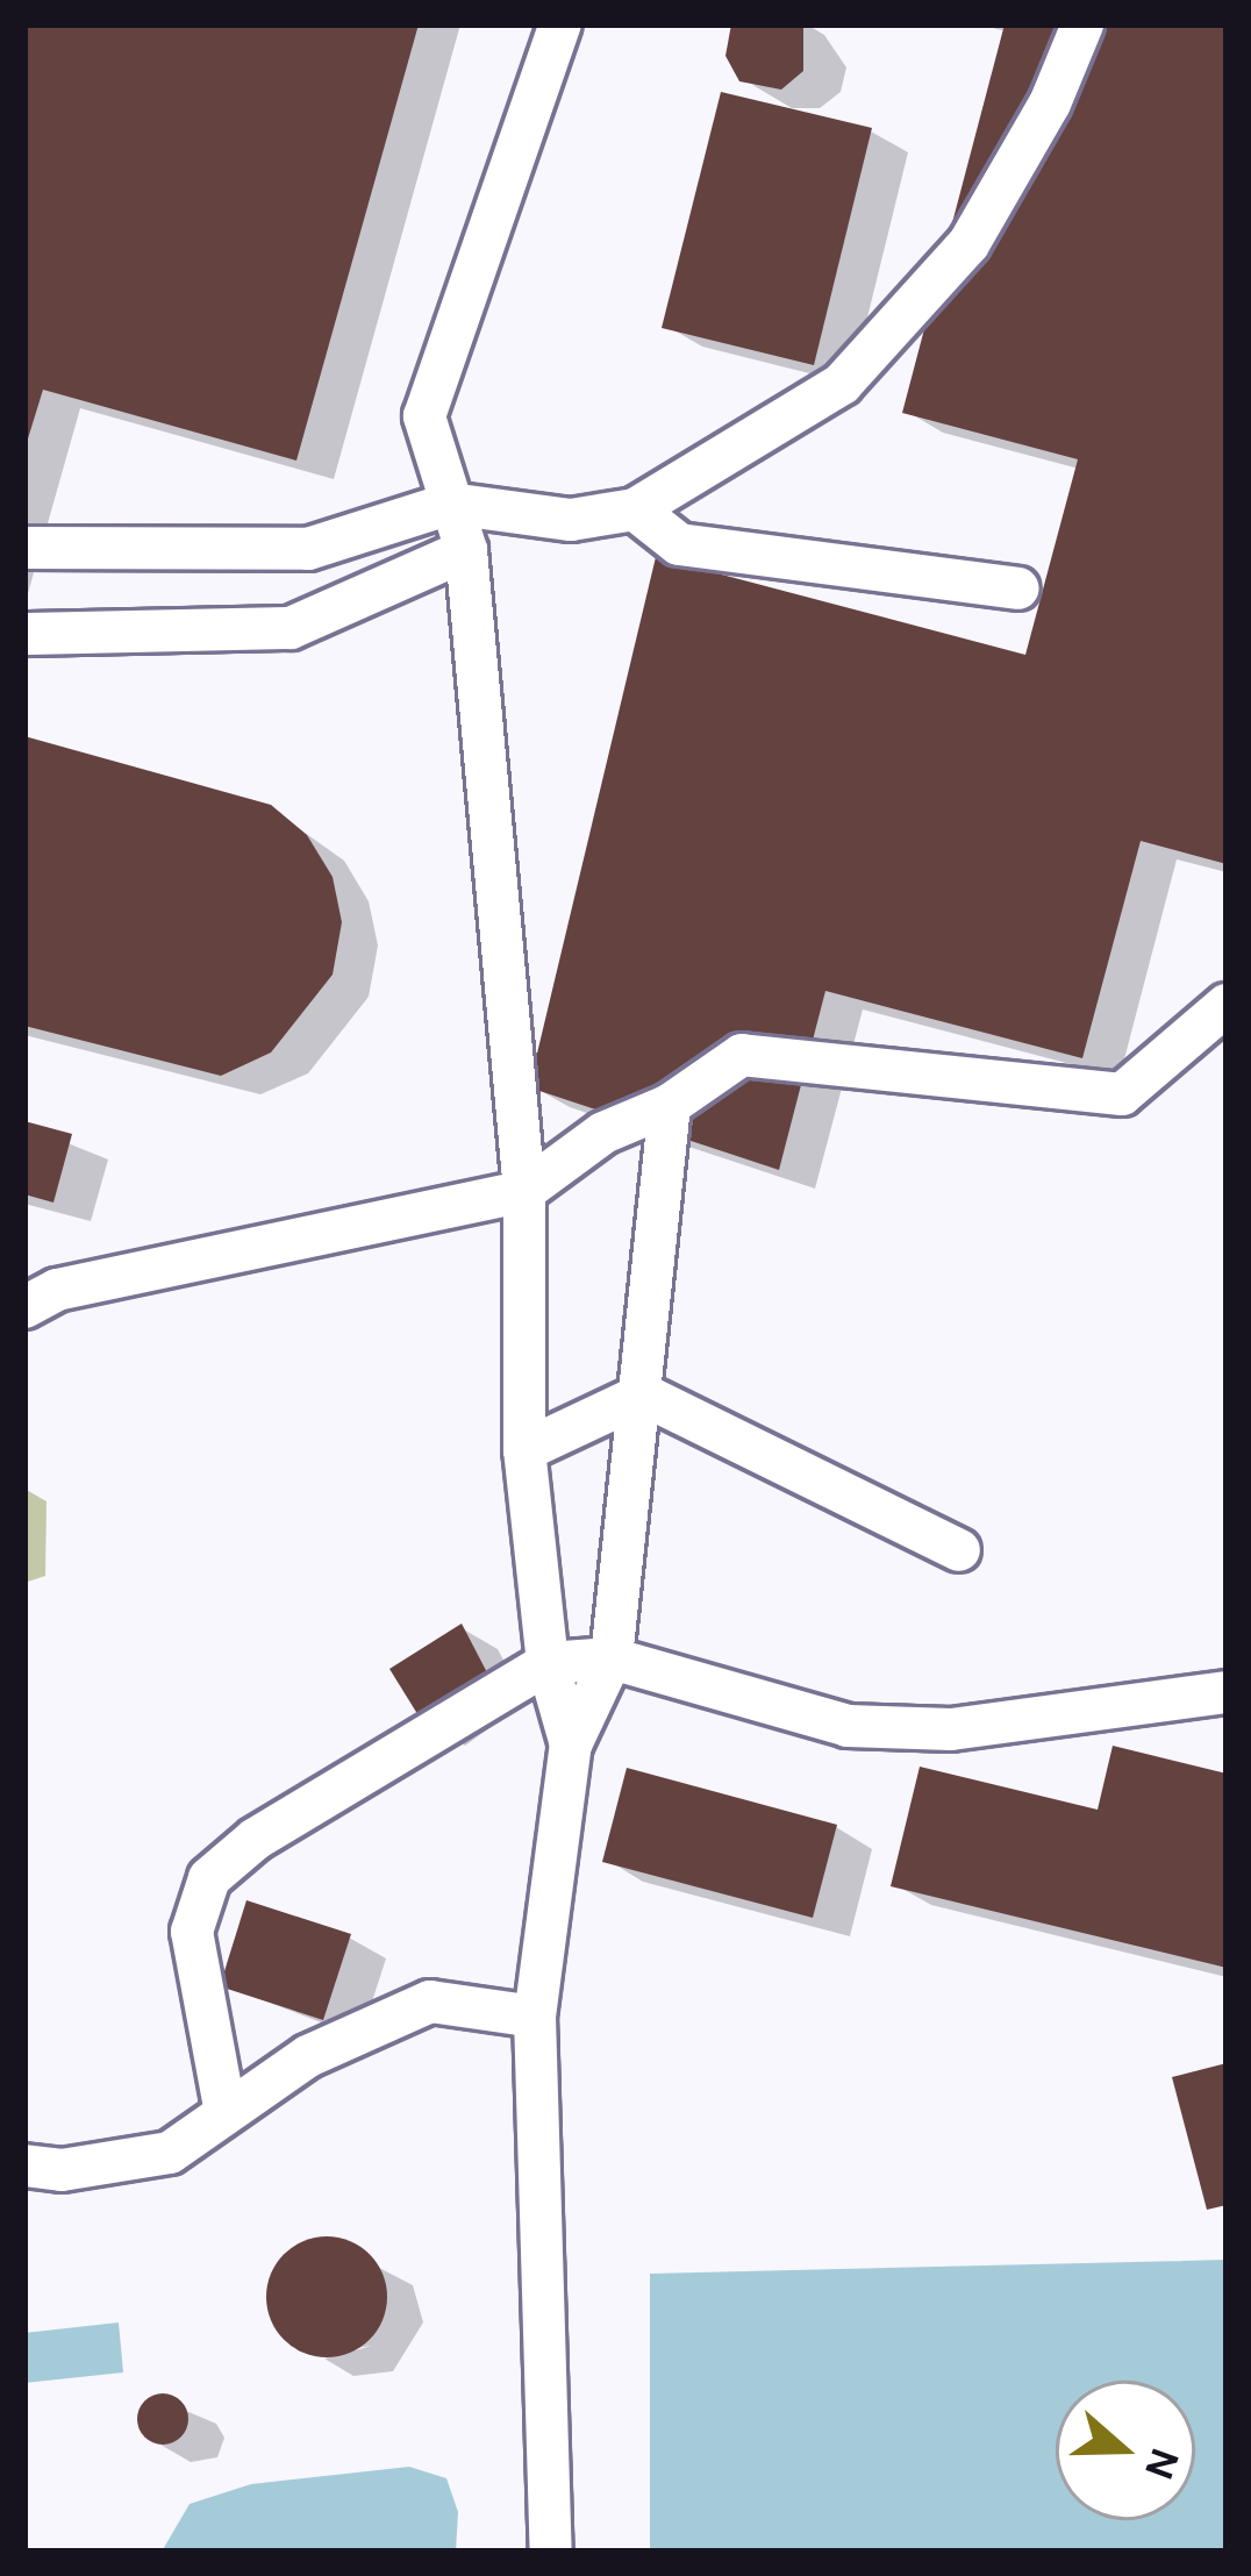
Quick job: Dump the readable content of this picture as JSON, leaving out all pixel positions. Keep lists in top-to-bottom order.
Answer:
{
  "north": "right"
}
